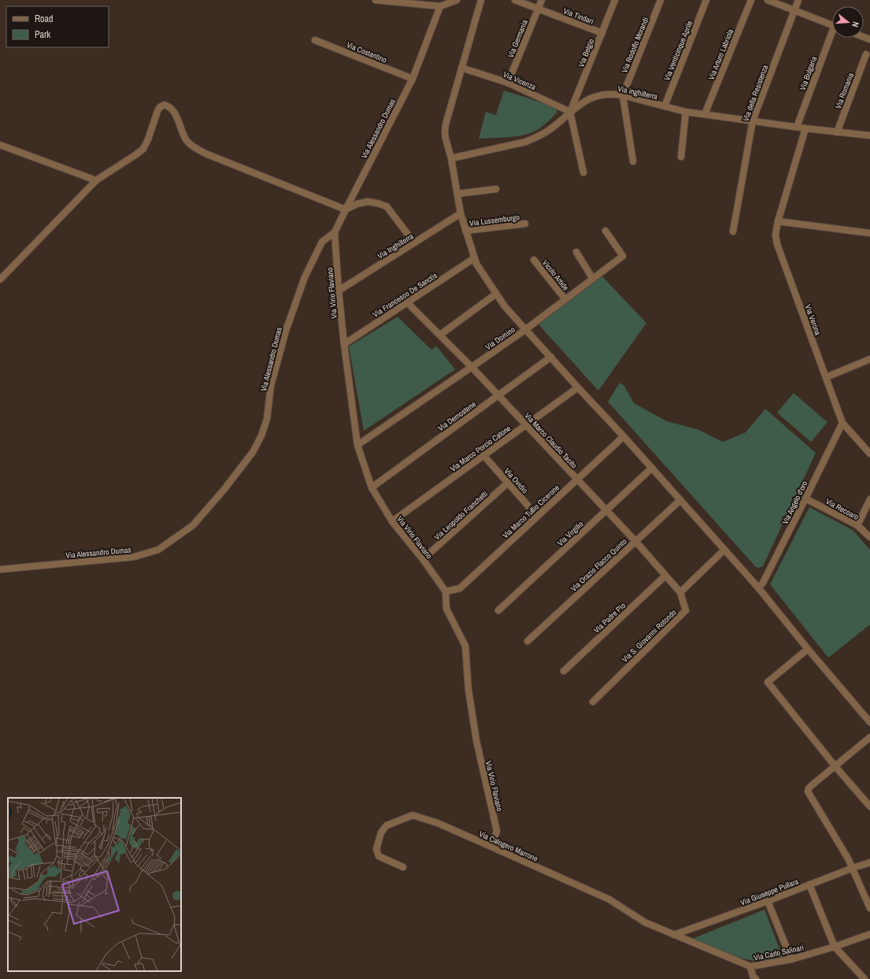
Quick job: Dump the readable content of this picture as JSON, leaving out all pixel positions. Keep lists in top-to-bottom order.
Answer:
{
  "streets": {
    "street": [
      "Via Tindari",
      "Via Germania",
      "Via Rodolfo Morandi",
      "Via Venticinque Aprile",
      "Via Costantino",
      "Via Belgio",
      "Via Arturo Labriola",
      "Via Bulgaria",
      "Via Vicenza",
      "Via Romania",
      "Via inghilterra",
      "Via della Resistenza",
      "Via Alessandro Dumas",
      "Via Lussemburgo",
      "Via Inghilterra",
      "Vicolo Artide",
      "Via Virio Flaviano",
      "Via Francesco De Sanctis",
      "Via Verona",
      "Via Domino",
      "Via Demostene",
      "Via Marco Claudio Tacito",
      "Via Marco Porcio Catone",
      "Via Ovidio",
      "Via Angelo d'oro",
      "Via Recoaro",
      "Via Marco Tullio Cicerone",
      "Via Leopoldo Franchetti",
      "Via Virgilio",
      "Via Orazio Flacco Quinto",
      "Via Padre Pio",
      "Via S. Giovanni Rotondo",
      "Via Calogero Marrone",
      "Via Giuseppe Pullara",
      "Via Carlo Salinari"
    ]
  },
  "crossings": [
    ["Via Tindari", "Via Germania"],
    ["Via Tindari", "Via Belgio"],
    ["Via Germania", "Via Vicenza"],
    ["Via Rodolfo Morandi", "Via inghilterra"],
    ["Via Venticinque Aprile", "Via inghilterra"],
    ["Via Costantino", "Via Alessandro Dumas"],
    ["Via Belgio", "Via Vicenza"],
    ["Via Belgio", "Via inghilterra"],
    ["Via Arturo Labriola", "Via inghilterra"],
    ["Via Bulgaria", "Via inghilterra"],
    ["Via Vicenza", "Via inghilterra"],
    ["Via Romania", "Via inghilterra"],
    ["Via inghilterra", "Via della Resistenza"],
    ["Via inghilterra", "Via Verona"],
    ["Via Alessandro Dumas", "Via Virio Flaviano"],
    ["Via Inghilterra", "Via Virio Flaviano"],
    ["Vicolo Artide", "Via Domino"],
    ["Via Virio Flaviano", "Via Francesco De Sanctis"],
    ["Via Virio Flaviano", "Via Domino"],
    ["Via Virio Flaviano", "Via Demostene"],
    ["Via Virio Flaviano", "Via Marco Porcio Catone"],
    ["Via Virio Flaviano", "Via Marco Tullio Cicerone"],
    ["Via Virio Flaviano", "Via Leopoldo Franchetti"],
    ["Via Virio Flaviano", "Via Calogero Marrone"],
    ["Via Francesco De Sanctis", "Via Marco Claudio Tacito"],
    ["Via Verona", "Via Angelo d'oro"],
    ["Via Domino", "Via Marco Claudio Tacito"],
    ["Via Demostene", "Via Marco Claudio Tacito"],
    ["Via Marco Claudio Tacito", "Via Marco Porcio Catone"],
    ["Via Marco Claudio Tacito", "Via Marco Tullio Cicerone"],
    ["Via Marco Claudio Tacito", "Via Virgilio"],
    ["Via Marco Claudio Tacito", "Via Orazio Flacco Quinto"],
    ["Via Marco Claudio Tacito", "Via Padre Pio"],
    ["Via Marco Claudio Tacito", "Via S. Giovanni Rotondo"],
    ["Via Marco Porcio Catone", "Via Ovidio"],
    ["Via Ovidio", "Via Marco Tullio Cicerone"],
    ["Via Ovidio", "Via Leopoldo Franchetti"],
    ["Via Angelo d'oro", "Via Recoaro"],
    ["Via Calogero Marrone", "Via Giuseppe Pullara"],
    ["Via Calogero Marrone", "Via Carlo Salinari"],
    ["Via Giuseppe Pullara", "Via Carlo Salinari"]
  ],
  "legend": ["Road", "Park"],
  "north": "right"
}
